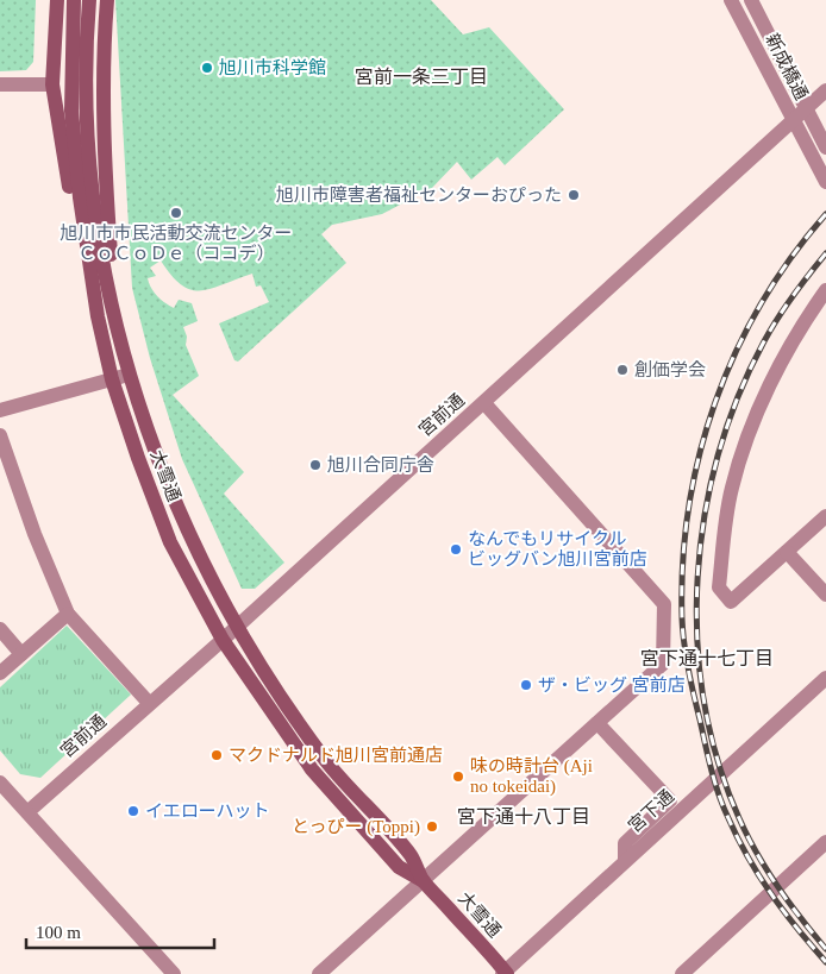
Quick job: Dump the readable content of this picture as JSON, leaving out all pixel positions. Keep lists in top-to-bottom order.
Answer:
{
  "streets": {
    "main road": ["大雪通"],
    "street": ["新成橋通", "宮前通", "宮下通"]
  },
  "crossings": [
    ["新成橋通", "宮前通"],
    ["宮前通", "大雪通"],
    ["大雪通", "宮下通"]
  ],
  "districts": ["宮前一条三丁目", "宮下通十七丁目", "宮下通十八丁目"],
  "places": [
    "旭川市科学館",
    "旭川市障害者福祉センターおぴった",
    "旭川市市民活動交流センター ＣｏＣｏＤｅ（ココデ）",
    "創価学会",
    "旭川合同庁舎",
    "なんでもリサイクル ビッグバン旭川宮前店",
    "ザ・ビッグ 宮前店",
    "マクドナルド旭川宮前通店",
    "味の時計台 (Aji no tokeidai)",
    "イエローハット",
    "とっぴー (Toppi)"
  ],
  "scale_bar": "100 m"
}
